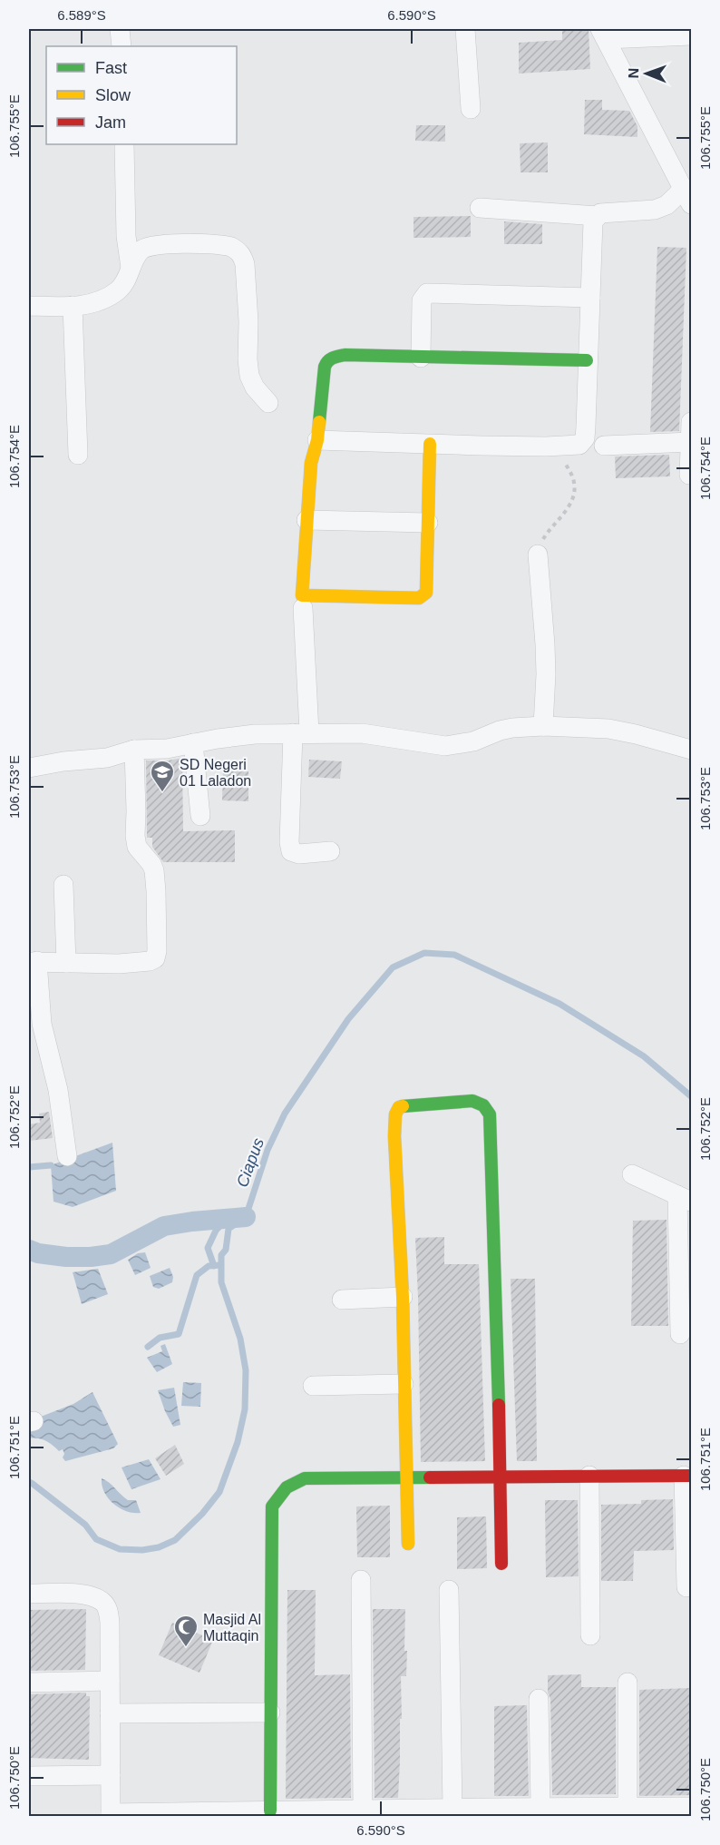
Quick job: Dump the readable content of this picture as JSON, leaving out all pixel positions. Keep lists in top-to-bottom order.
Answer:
{
  "water": ["Ciapus"],
  "places": {
    "school or university": ["SD Negeri 01 Laladon"],
    "mosque": ["Masjid Al Muttaqin"]
  },
  "legend": ["Fast", "Slow", "Jam"],
  "north": "left",
  "coordinates": [
    "6.589°S",
    "6.590°S",
    "106.755°E",
    "106.754°E",
    "106.753°E",
    "106.752°E",
    "106.751°E",
    "106.750°E"
  ]
}
